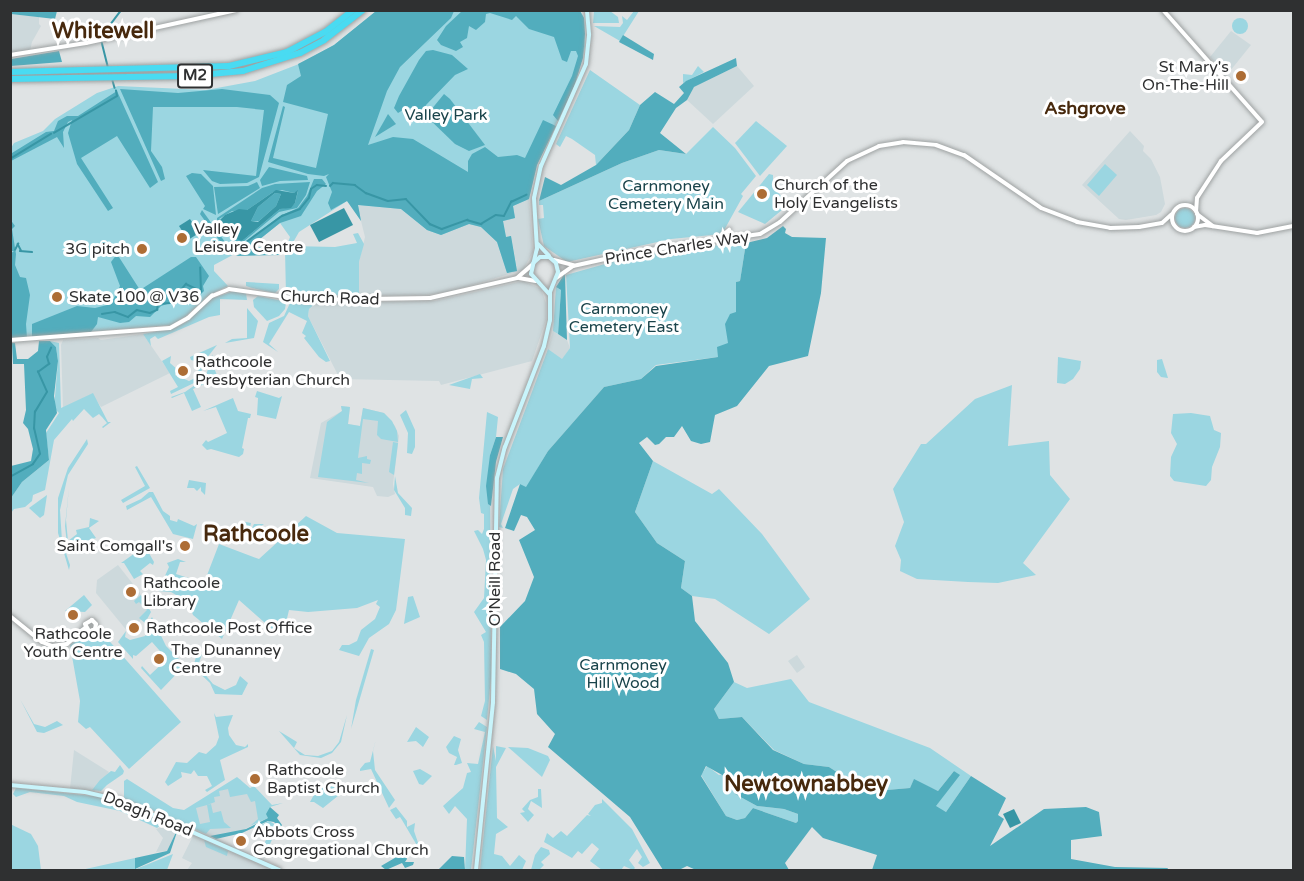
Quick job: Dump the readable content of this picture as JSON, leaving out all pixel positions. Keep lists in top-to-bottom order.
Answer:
{
  "streets": {
    "highway": ["M2"],
    "main road": ["O'Neill Road", "Doagh Road"],
    "street": ["Prince Charles Way", "Church Road"]
  },
  "crossings": [
    ["Prince Charles Way", "Church Road"],
    ["Prince Charles Way", "O'Neill Road"],
    ["Church Road", "O'Neill Road"]
  ],
  "districts": [
    "Whitewell",
    "Ashgrove",
    "Rathcoole",
    "Newtownabbey"
  ],
  "parks": [
    "Valley Park",
    "Carnmoney Cemetery Main",
    "Carnmoney Cemetery East",
    "Carnmoney Hill Wood"
  ],
  "places": [
    "St Mary's On-The-Hill",
    "Church of the Holy Evangelists",
    "Valley Leisure Centre",
    "3G pitch",
    "Skate 100 @ V36",
    "Rathcoole Presbyterian Church",
    "Saint Comgall's",
    "Rathcoole Library",
    "Rathcoole Youth Centre",
    "Rathcoole Post Office",
    "The Dunanney Centre",
    "Rathcoole Baptist Church",
    "Abbots Cross Congregational Church"
  ]
}
